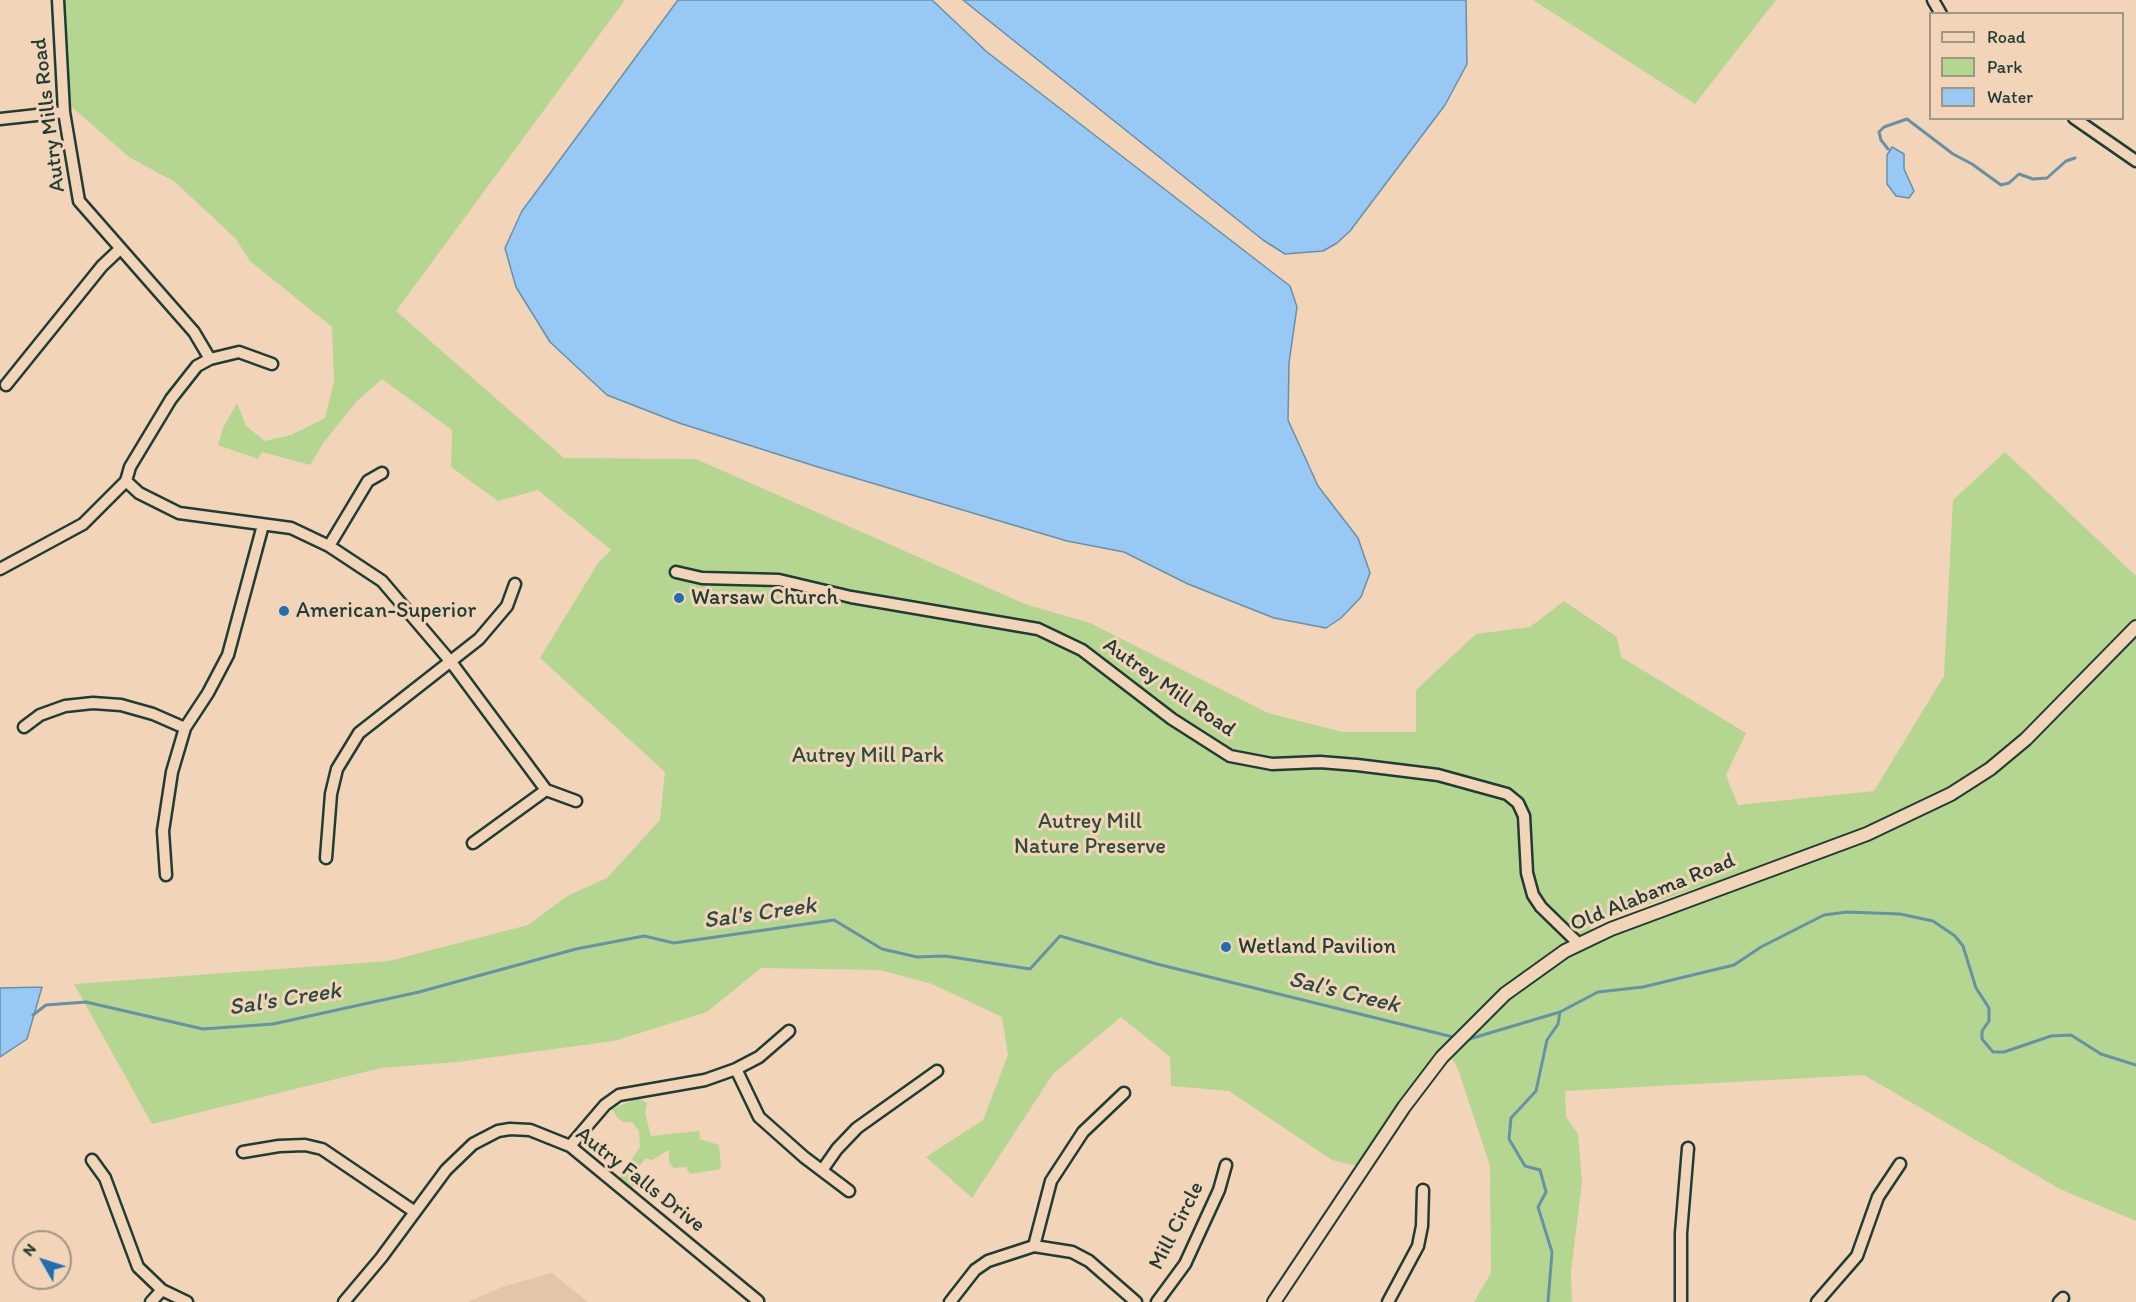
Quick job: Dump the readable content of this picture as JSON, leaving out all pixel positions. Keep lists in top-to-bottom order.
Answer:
{
  "streets": {
    "main road": ["Old Alabama Road"],
    "street": [
      "Autry Mills Road",
      "Autrey Mill Road",
      "Autry Falls Drive",
      "Mill Circle"
    ]
  },
  "crossings": [
    ["Autrey Mill Road", "Old Alabama Road"]
  ],
  "water": ["Sal's Creek"],
  "parks": ["Autrey Mill Park", "Autrey Mill Nature Preserve"],
  "places": ["Warsaw Church", "American-Superior", "Wetland Pavilion"],
  "legend": ["Road", "Park", "Water"],
  "north": "top left"
}
